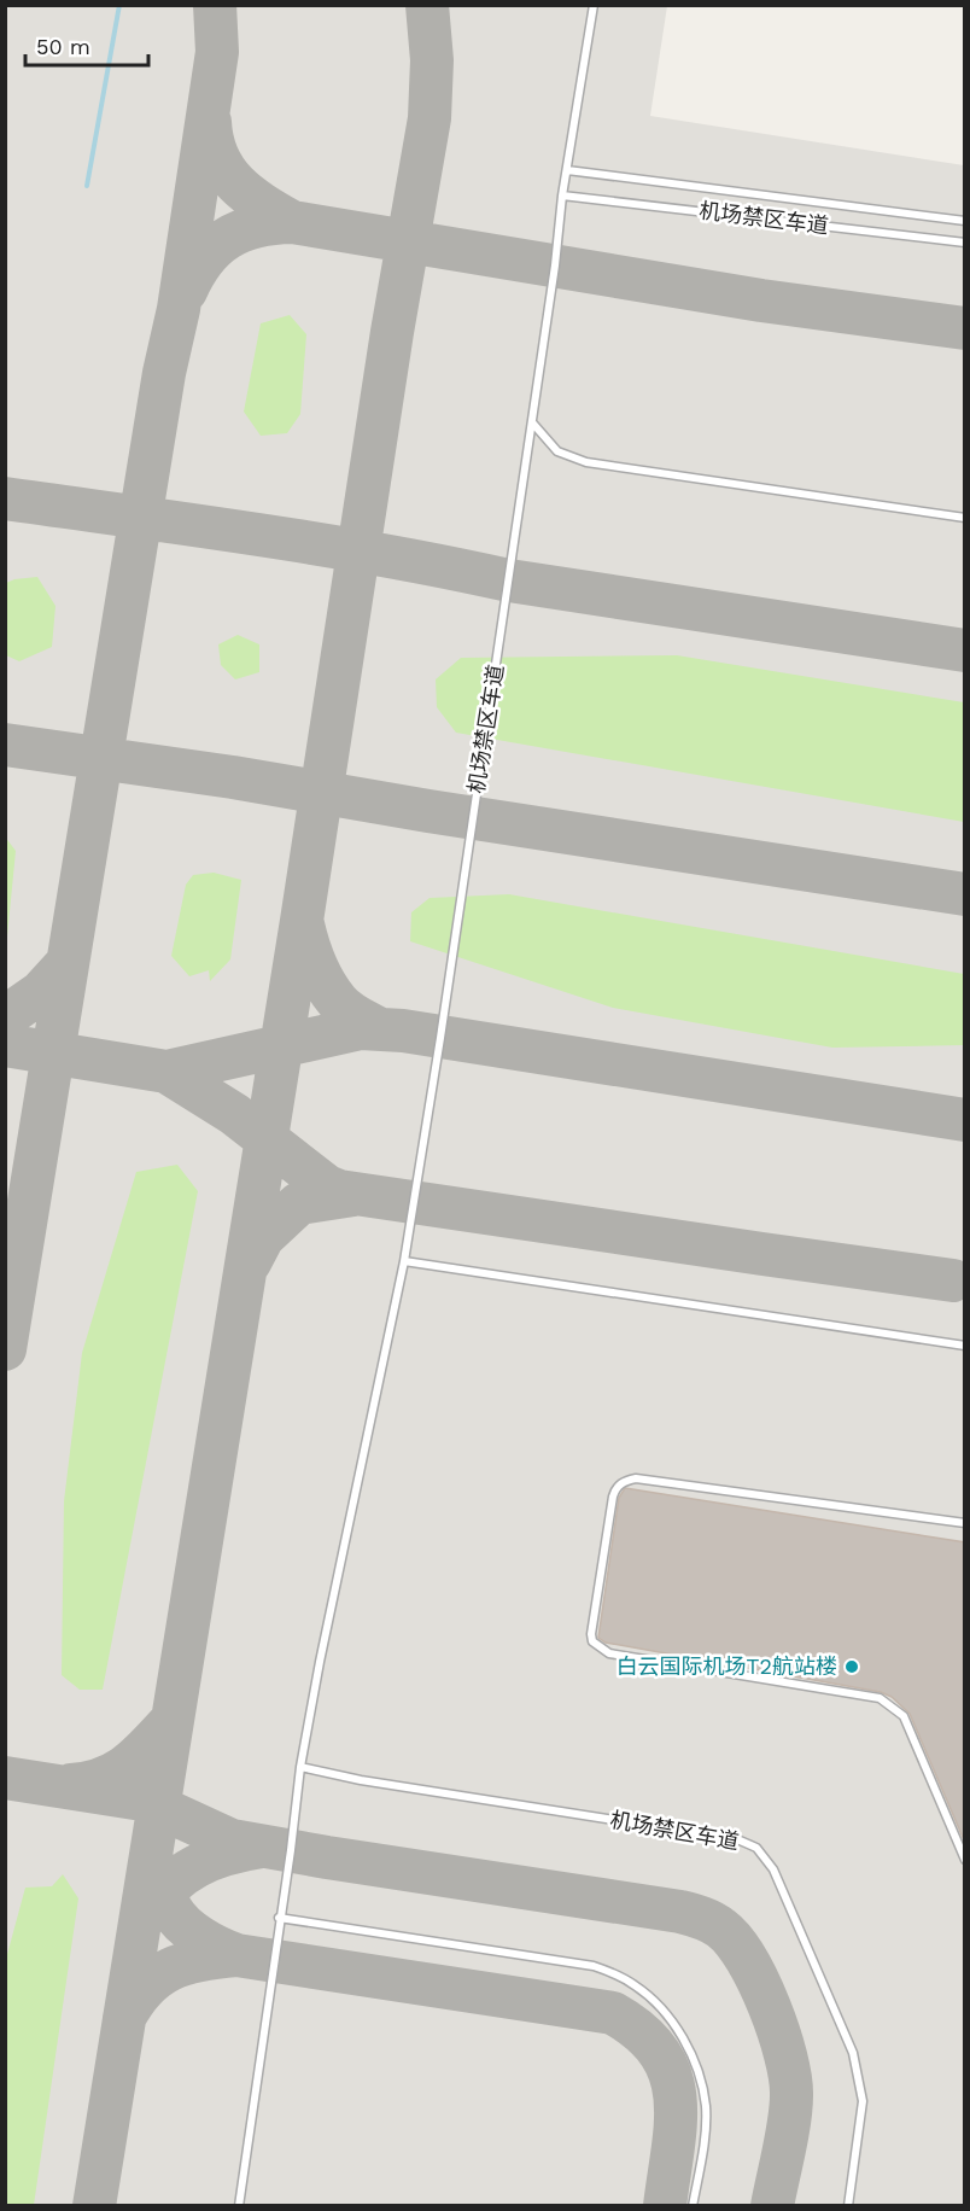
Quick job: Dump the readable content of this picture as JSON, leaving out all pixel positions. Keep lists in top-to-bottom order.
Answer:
{
  "streets": {
    "lane": ["机场禁区车道"]
  },
  "places": ["白云国际机场T2航站楼"],
  "scale_bar": "50 m"
}
